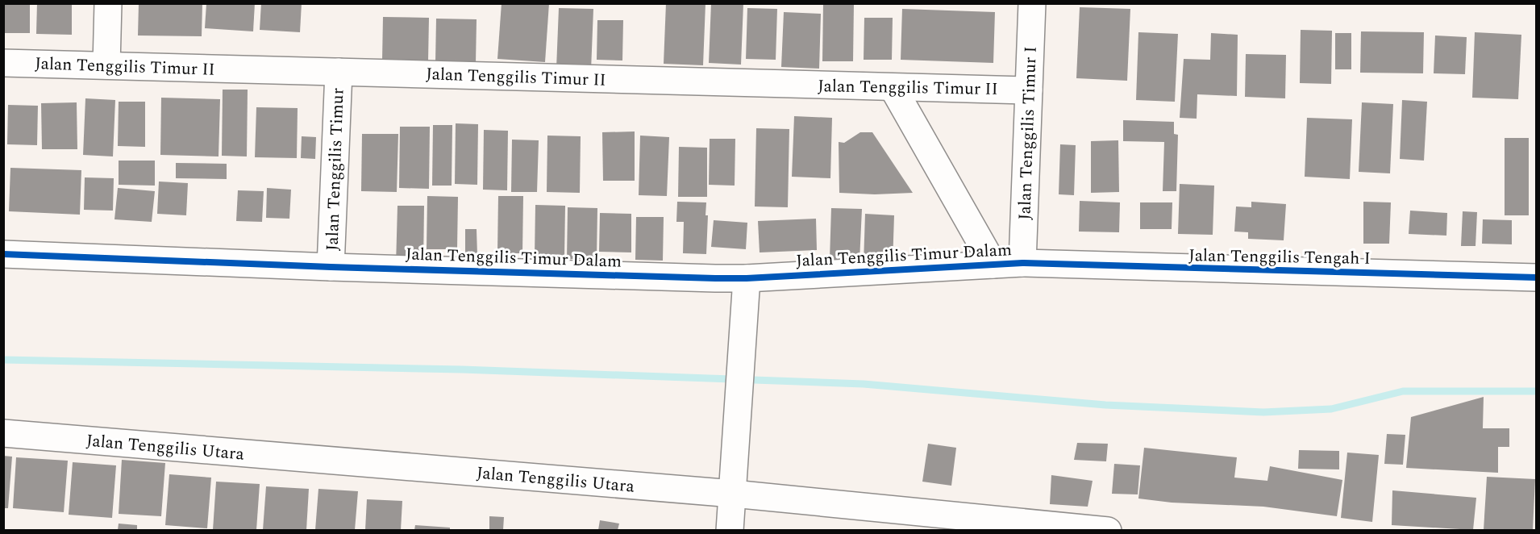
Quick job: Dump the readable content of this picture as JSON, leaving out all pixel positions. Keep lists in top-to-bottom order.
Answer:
{
  "streets": {
    "street": [
      "Jalan Tenggilis Timur II",
      "Jalan Tenggilis Timur I",
      "Jalan Tenggilis Timur",
      "Jalan Tenggilis Timur Dalam",
      "Jalan Tenggilis Tengah I",
      "Jalan Tenggilis Utara"
    ]
  },
  "crossings": [
    ["Jalan Tenggilis Timur II", "Jalan Tenggilis Timur I"],
    ["Jalan Tenggilis Timur II", "Jalan Tenggilis Timur"],
    ["Jalan Tenggilis Timur I", "Jalan Tenggilis Timur Dalam"],
    ["Jalan Tenggilis Timur I", "Jalan Tenggilis Tengah I"],
    ["Jalan Tenggilis Timur", "Jalan Tenggilis Timur Dalam"],
    ["Jalan Tenggilis Timur Dalam", "Jalan Tenggilis Tengah I"]
  ]
}
